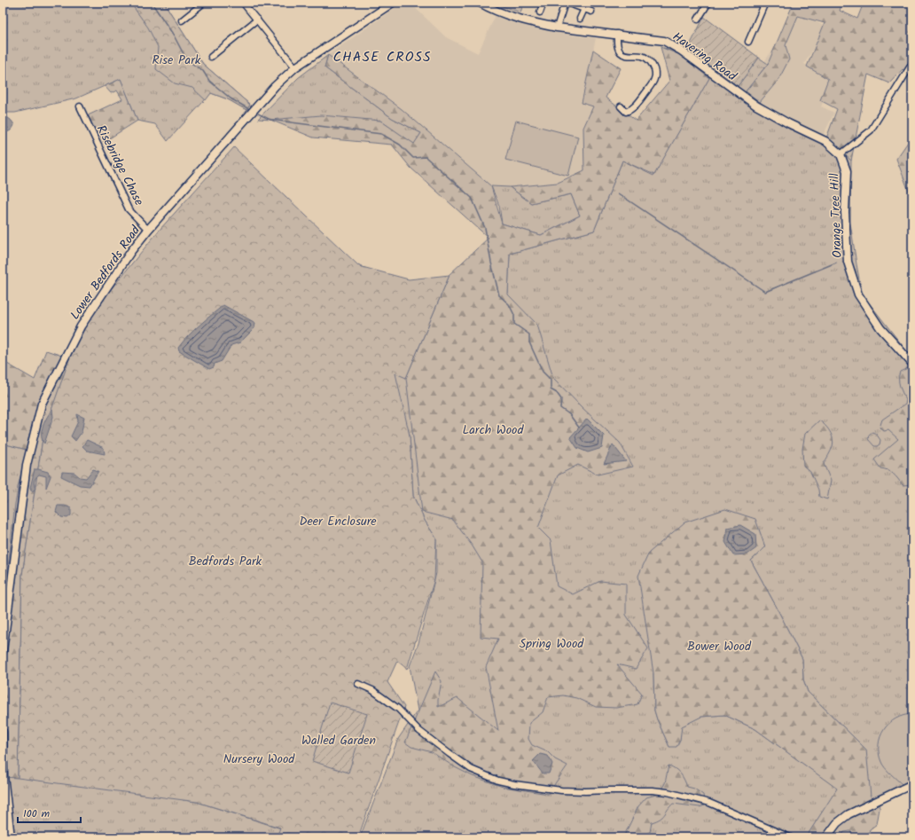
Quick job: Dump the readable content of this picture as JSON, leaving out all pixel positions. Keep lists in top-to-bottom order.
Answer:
{
  "streets": {
    "street": [
      "Havering Road",
      "Risebridge Chase",
      "Orange Tree Hill",
      "Lower Bedfords Road"
    ]
  },
  "crossings": [
    ["Havering Road", "Orange Tree Hill"],
    ["Risebridge Chase", "Lower Bedfords Road"]
  ],
  "districts": ["CHASE CROSS"],
  "parks": [
    "Rise Park",
    "Larch Wood",
    "Deer Enclosure",
    "Bedfords Park",
    "Spring Wood",
    "Bower Wood",
    "Walled Garden",
    "Nursery Wood"
  ],
  "scale_bar": "100 m"
}
